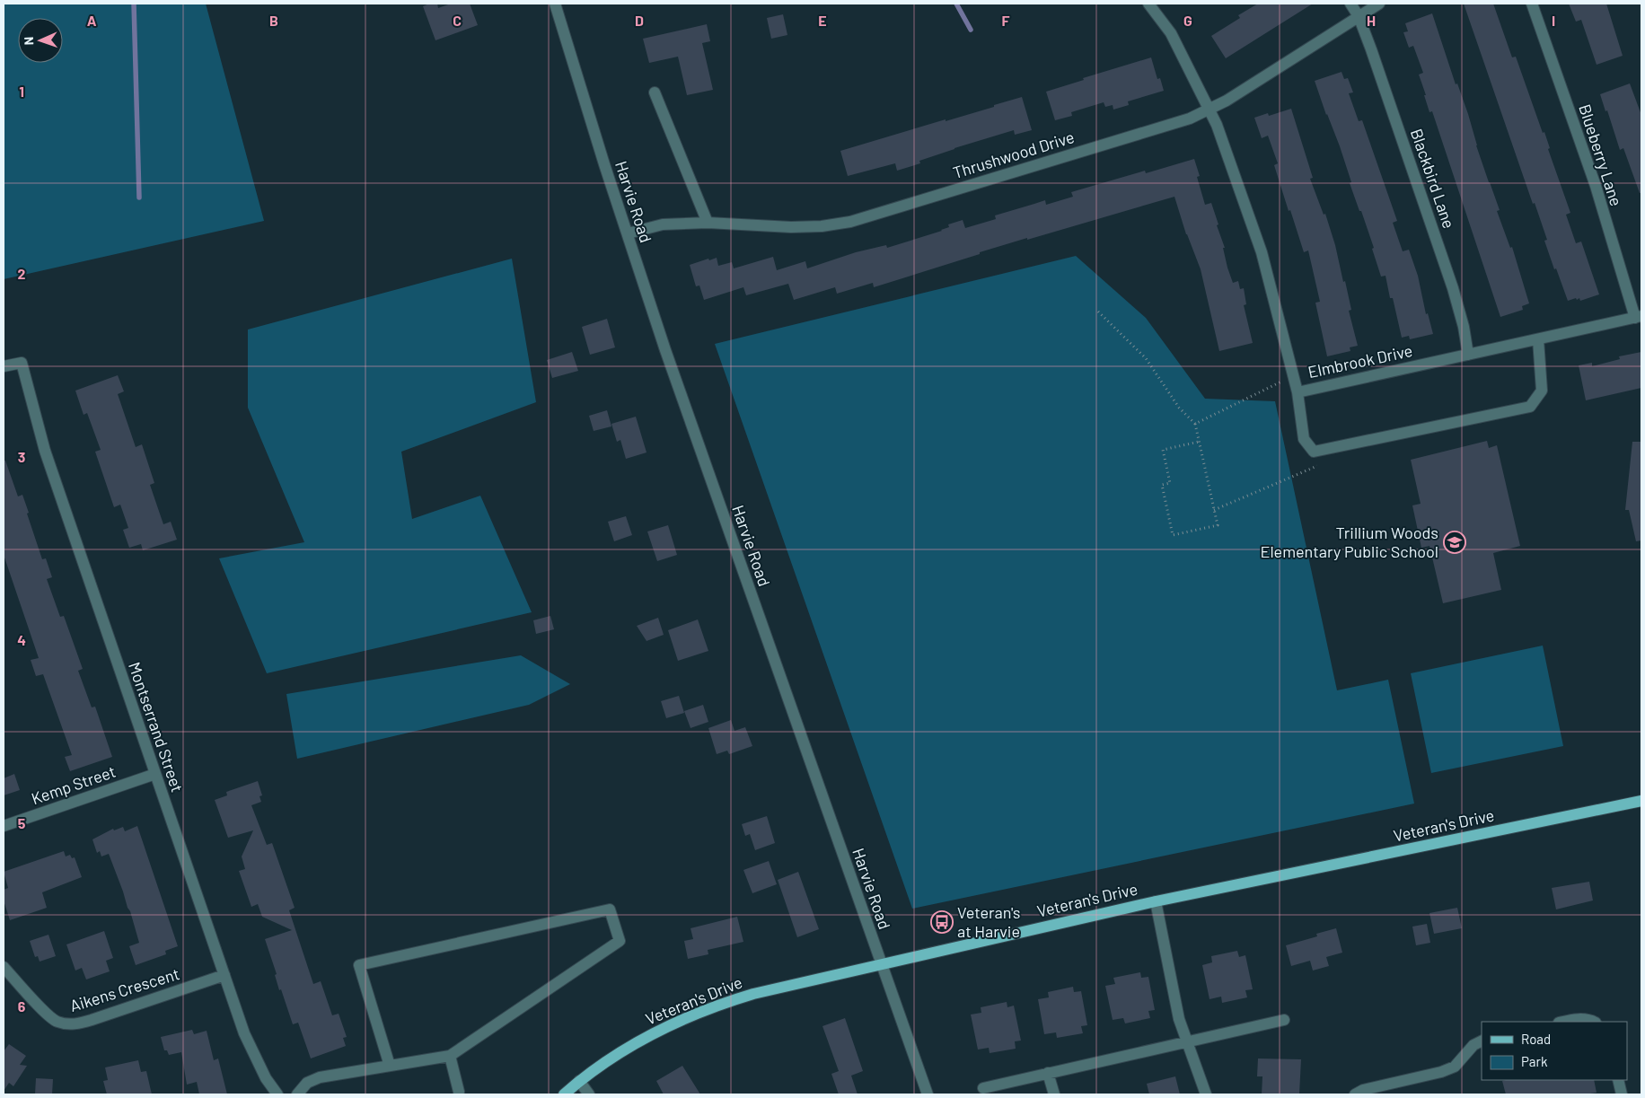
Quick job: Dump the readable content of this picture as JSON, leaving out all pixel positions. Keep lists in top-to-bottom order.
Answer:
{
  "streets": {
    "main road": ["Veteran's Drive"],
    "street": [
      "Thrushwood Drive",
      "Blueberry Lane",
      "Blackbird Lane",
      "Harvie Road",
      "Elmbrook Drive",
      "Montserrand Street",
      "Kemp Street",
      "Aikens Crescent"
    ]
  },
  "crossings": [
    ["Thrushwood Drive", "Blackbird Lane"],
    ["Thrushwood Drive", "Harvie Road"],
    ["Thrushwood Drive", "Elmbrook Drive"],
    ["Blueberry Lane", "Elmbrook Drive"],
    ["Blackbird Lane", "Elmbrook Drive"],
    ["Harvie Road", "Veteran's Drive"],
    ["Montserrand Street", "Kemp Street"],
    ["Montserrand Street", "Aikens Crescent"]
  ],
  "places": {
    "school or university": ["Trillium Woods Elementary Public School"],
    "bus stop": ["Veteran's at Harvie"]
  },
  "legend": ["Road", "Park"],
  "north": "left",
  "grid": {
    "columns": [
      "A",
      "B",
      "C",
      "D",
      "E",
      "F",
      "G",
      "H",
      "I"
    ],
    "rows": [
      "1",
      "2",
      "3",
      "4",
      "5",
      "6"
    ]
  }
}
